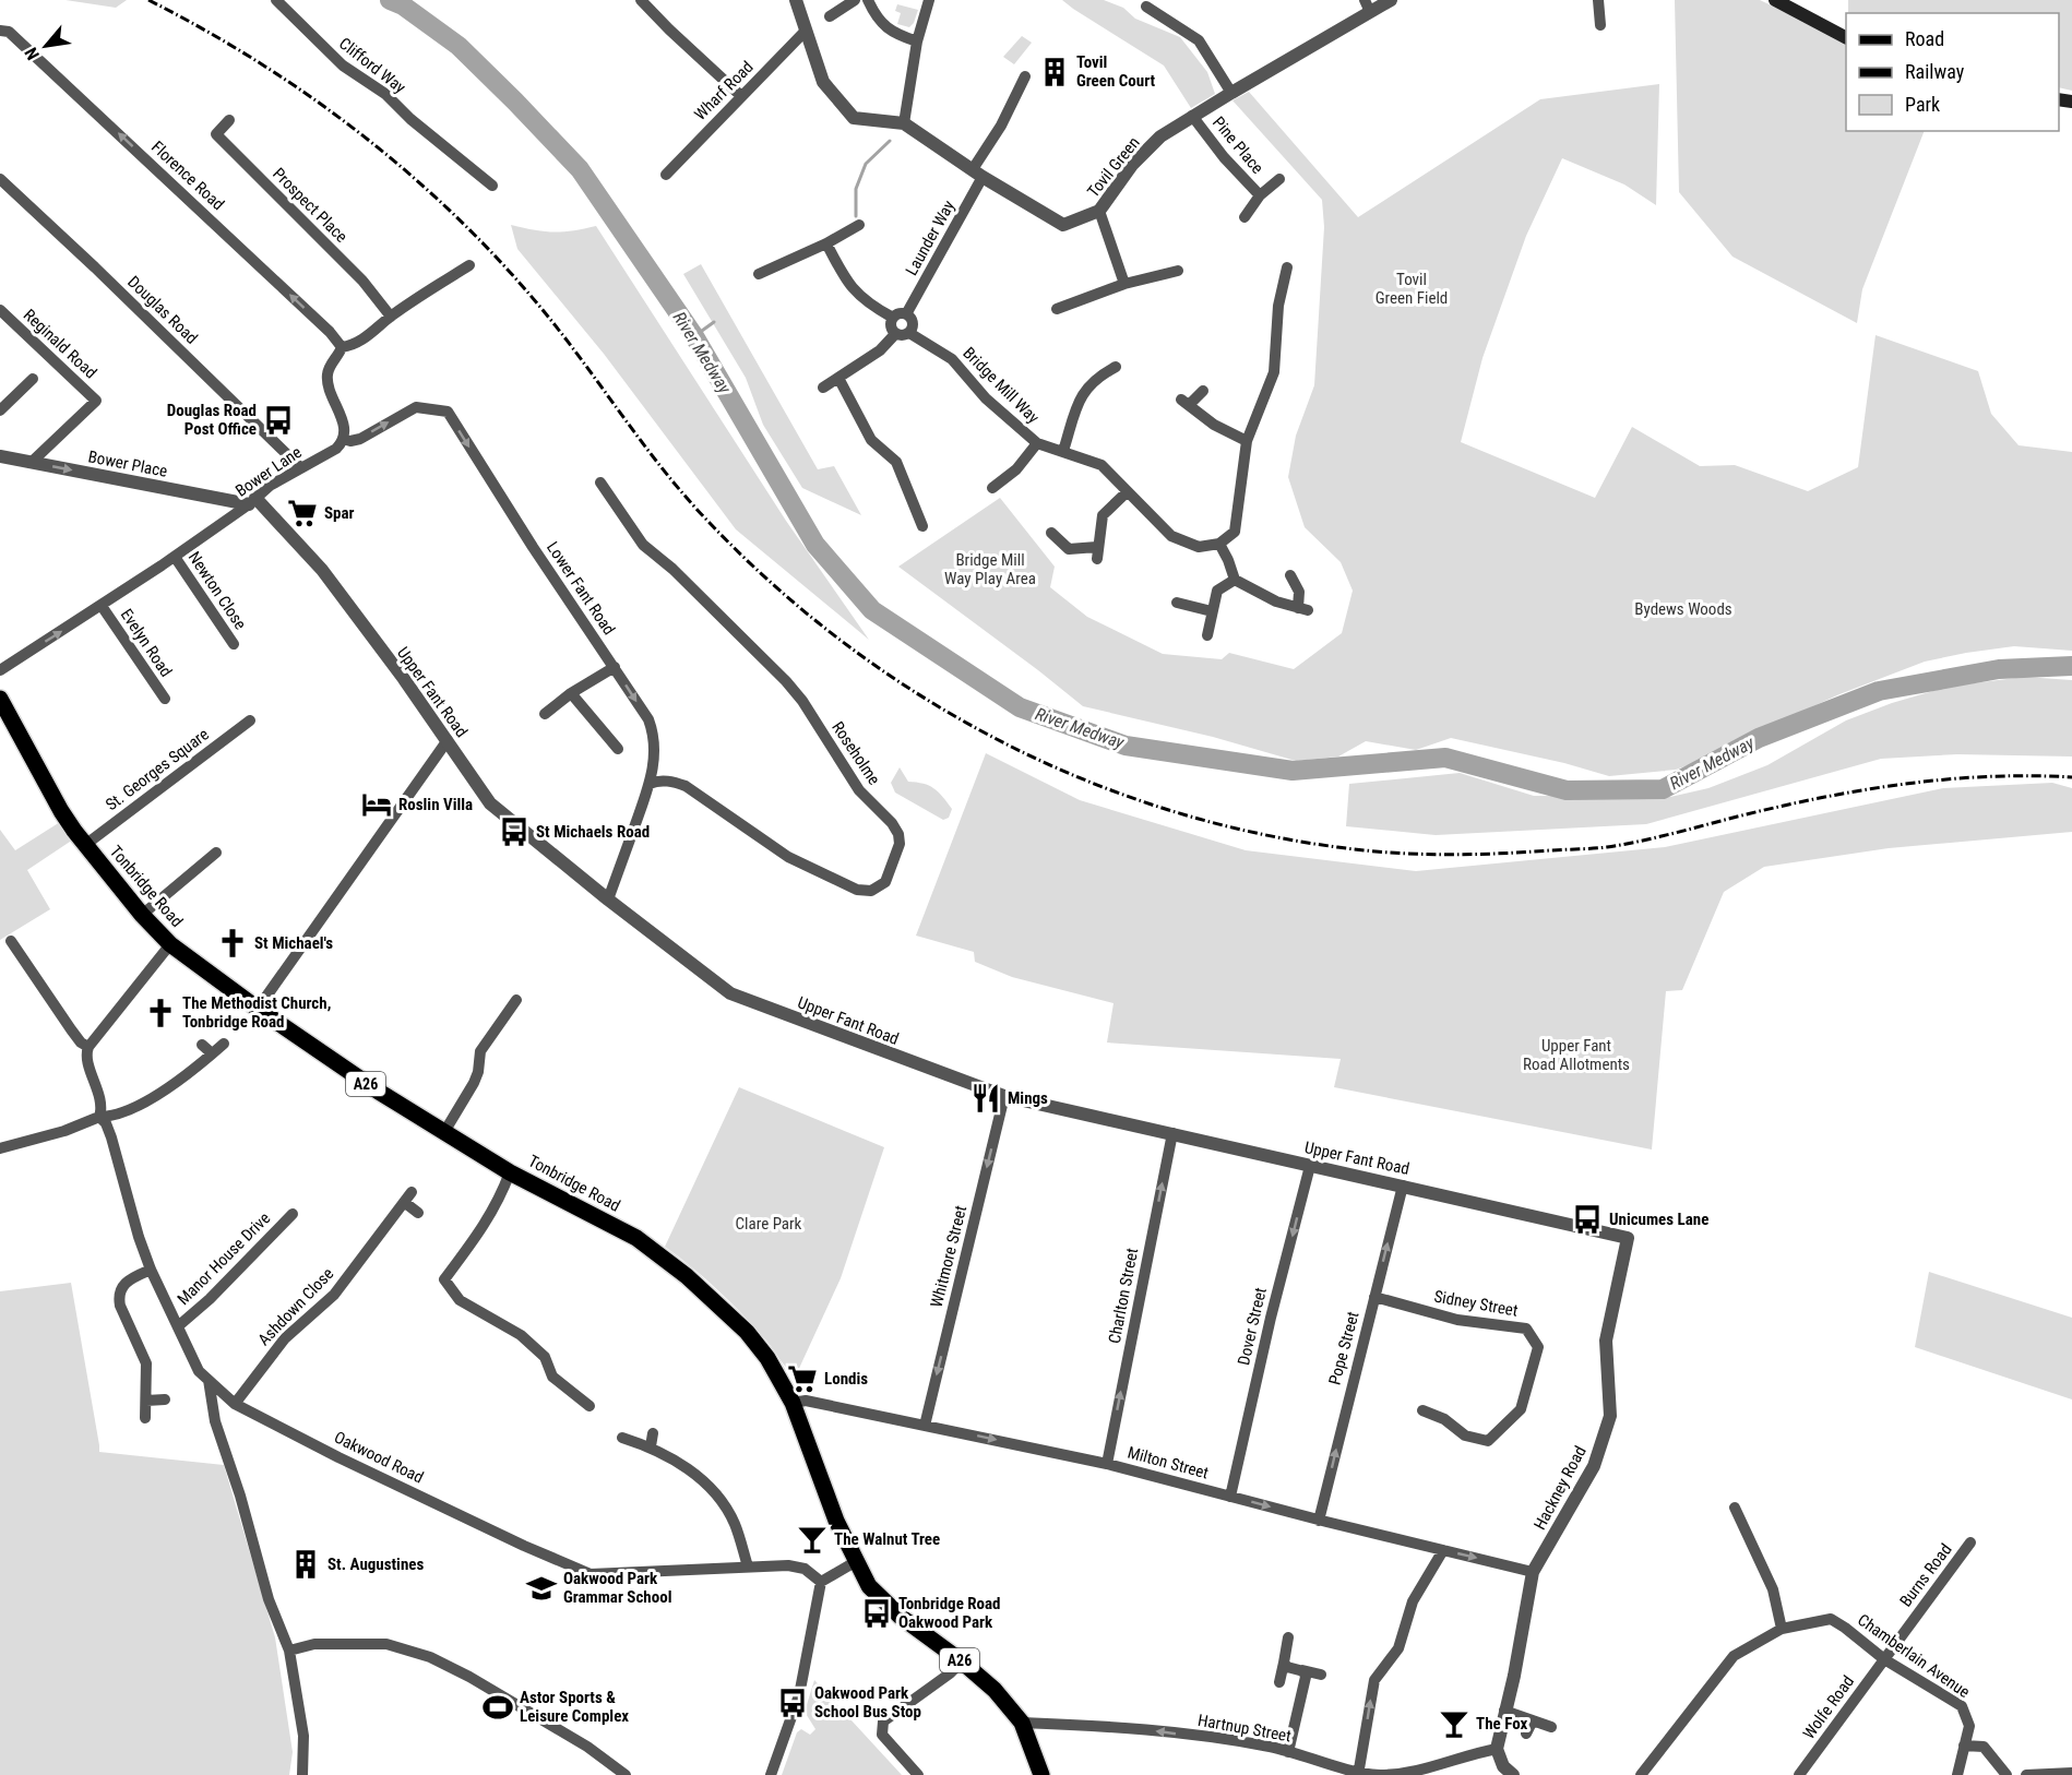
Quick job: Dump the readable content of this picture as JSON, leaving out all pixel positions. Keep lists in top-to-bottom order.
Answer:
{
  "streets": {
    "main road": ["Tonbridge Road", "A26"],
    "street": [
      "Clifford Way",
      "Wharf Road",
      "Pine Place",
      "Tovil Green",
      "Florence Road",
      "Prospect Place",
      "Launder Way",
      "Douglas Road",
      "Reginald Road",
      "Bridge Mill Way",
      "Bower Place",
      "Bower Lane",
      "Lower Fant Road",
      "Newton Close",
      "Evelyn Road",
      "Upper Fant Road",
      "Roseholme",
      "St. Georges Square",
      "Whitmore Street",
      "Manor House Drive",
      "Charlton Street",
      "Sidney Street",
      "Ashdown Close",
      "Dover Street",
      "Pope Street",
      "Oakwood Road",
      "Milton Street",
      "Hackney Road",
      "Burns Road",
      "Chamberlain Avenue",
      "Wolfe Road",
      "Hartnup Street"
    ]
  },
  "crossings": [
    ["Pine Place", "Tovil Green"],
    ["Tovil Green", "Launder Way"],
    ["Launder Way", "Bridge Mill Way"],
    ["Douglas Road", "Bower Lane"],
    ["Reginald Road", "Bower Place"],
    ["Bower Place", "Bower Lane"],
    ["Bower Place", "Upper Fant Road"],
    ["Bower Lane", "Lower Fant Road"],
    ["Bower Lane", "Newton Close"],
    ["Bower Lane", "Evelyn Road"],
    ["Bower Lane", "Upper Fant Road"],
    ["Lower Fant Road", "Upper Fant Road"],
    ["Lower Fant Road", "Roseholme"],
    ["Upper Fant Road", "Whitmore Street"],
    ["Upper Fant Road", "Charlton Street"],
    ["Upper Fant Road", "Dover Street"],
    ["Upper Fant Road", "Pope Street"],
    ["Upper Fant Road", "Hackney Road"],
    ["St. Georges Square", "Tonbridge Road"],
    ["Tonbridge Road", "Milton Street"],
    ["Tonbridge Road", "Hartnup Street"],
    ["Whitmore Street", "Milton Street"],
    ["Manor House Drive", "Oakwood Road"],
    ["Charlton Street", "Milton Street"],
    ["Sidney Street", "Pope Street"],
    ["Ashdown Close", "Oakwood Road"],
    ["Dover Street", "Milton Street"],
    ["Pope Street", "Milton Street"],
    ["Milton Street", "Hackney Road"],
    ["Hackney Road", "Hartnup Street"],
    ["Burns Road", "Chamberlain Avenue"],
    ["Burns Road", "Wolfe Road"],
    ["Chamberlain Avenue", "Wolfe Road"]
  ],
  "one_way": [
    "Florence Road",
    "Bower Place",
    "Lower Fant Road",
    "Whitmore Street",
    "Charlton Street",
    "Dover Street",
    "Pope Street",
    "Milton Street",
    "Hartnup Street"
  ],
  "water": ["River Medway"],
  "parks": [
    "Tovil Green Field",
    "Bridge Mill Way Play Area",
    "Bydews Woods",
    "Upper Fant Road Allotments",
    "Clare Park"
  ],
  "places": {
    "building": ["Tovil Green Court", "St. Augustines"],
    "bus stop": [
      "Douglas Road Post Office",
      "St Michaels Road",
      "Unicumes Lane",
      "Tonbridge Road Oakwood Park",
      "Oakwood Park School Bus Stop"
    ],
    "supermarket": ["Spar", "Londis"],
    "hotel": ["Roslin Villa"],
    "church": ["St Michael's", "The Methodist Church, Tonbridge Road"],
    "restaurant": ["Mings"],
    "bar": ["The Walnut Tree", "The Fox"],
    "school or university": ["Oakwood Park Grammar School"],
    "sports": ["Astor Sports & Leisure Complex"]
  },
  "legend": ["Road", "Railway", "Park"],
  "north": "bottom left"
}
